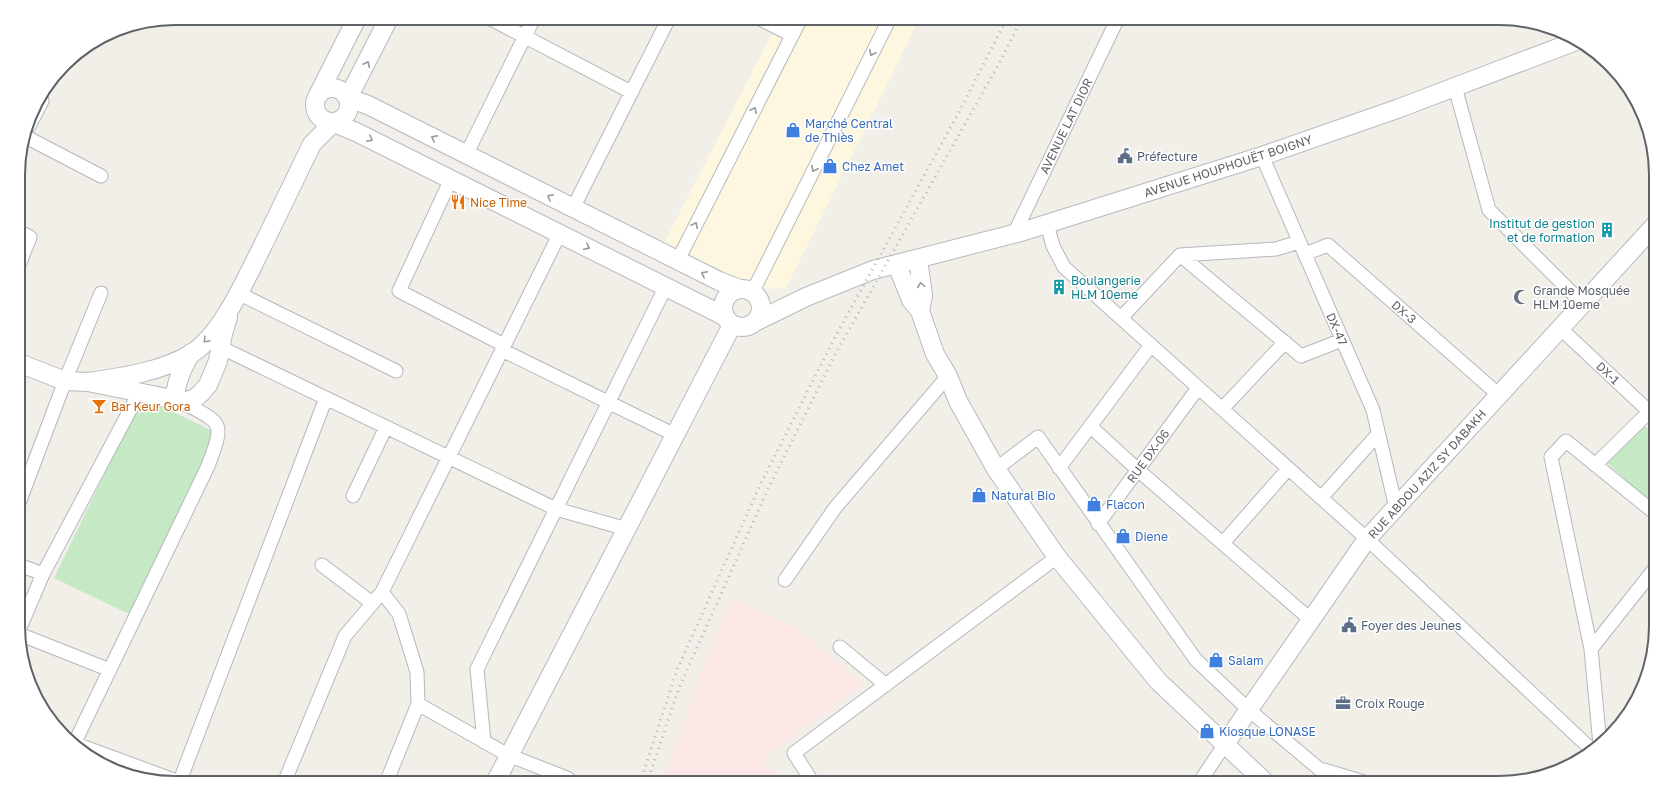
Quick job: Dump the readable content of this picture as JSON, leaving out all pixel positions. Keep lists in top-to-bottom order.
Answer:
{
  "streets": {
    "main road": ["AVENUE HOUPHOUËT BOIGNY", "RUE ABDOU AZIZ SY DABAKH"],
    "street": [
      "AVENUE LAT DIOR",
      "DX-3",
      "DX-47",
      "DX-1",
      "RUE DX-06"
    ]
  },
  "crossings": [
    ["AVENUE LAT DIOR", "AVENUE HOUPHOUËT BOIGNY"],
    ["AVENUE HOUPHOUËT BOIGNY", "DX-47"],
    ["DX-3", "DX-47"],
    ["DX-3", "RUE ABDOU AZIZ SY DABAKH"],
    ["DX-47", "RUE ABDOU AZIZ SY DABAKH"],
    ["DX-1", "RUE ABDOU AZIZ SY DABAKH"]
  ],
  "places": {
    "shop": [
      "Marché Central de Thiès",
      "Chez Amet",
      "Natural Bio",
      "Flacon",
      "Diene",
      "Salam",
      "Kiosque LONASE"
    ],
    "public building": ["Préfecture", "Foyer des Jeunes"],
    "restaurant": ["Nice Time"],
    "building": ["Institut de gestion et de formation", "Boulangerie HLM 10eme"],
    "mosque": ["Grande Mosquée HLM 10eme"],
    "bar": ["Bar Keur Gora"],
    "office": ["Croix Rouge"]
  }
}
